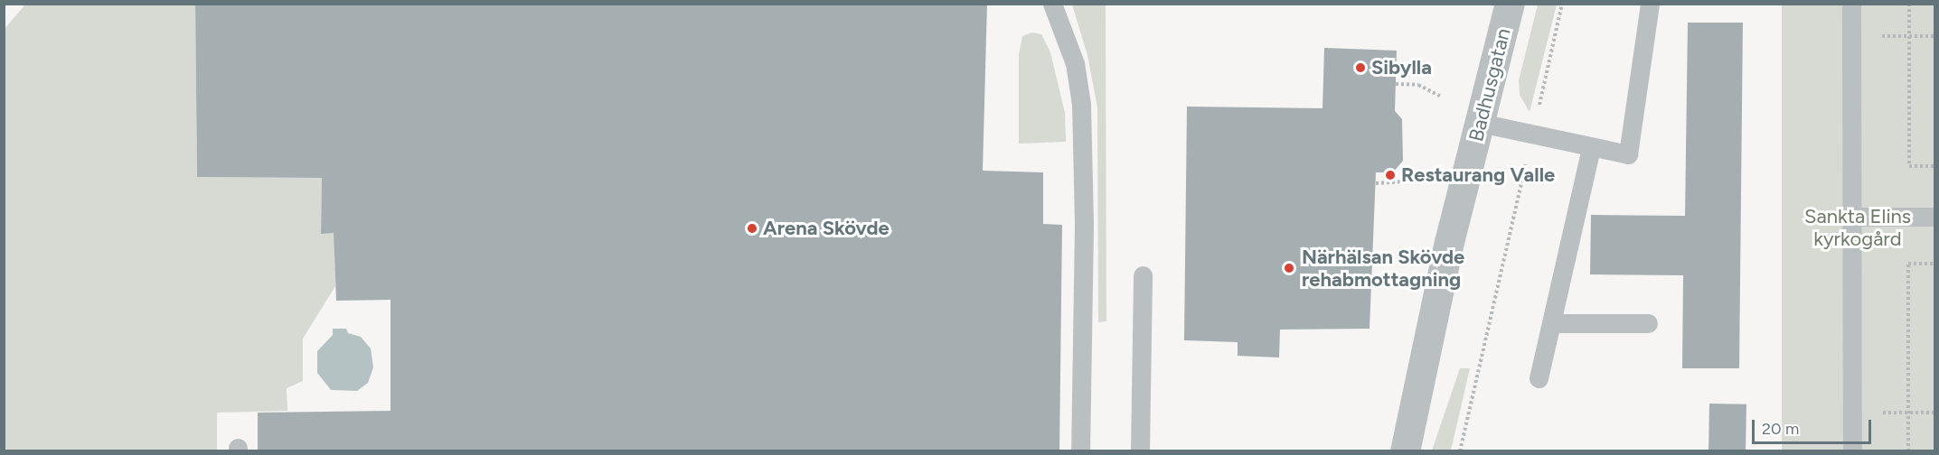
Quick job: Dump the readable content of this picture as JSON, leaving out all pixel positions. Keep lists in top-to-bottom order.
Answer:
{
  "streets": {
    "street": ["Badhusgatan"]
  },
  "parks": ["Sankta Elins kyrkogård"],
  "places": [
    "Sibylla",
    "Restaurang Valle",
    "Arena Skövde",
    "Närhälsan Skövde rehabmottagning"
  ],
  "scale_bar": "20 m"
}
